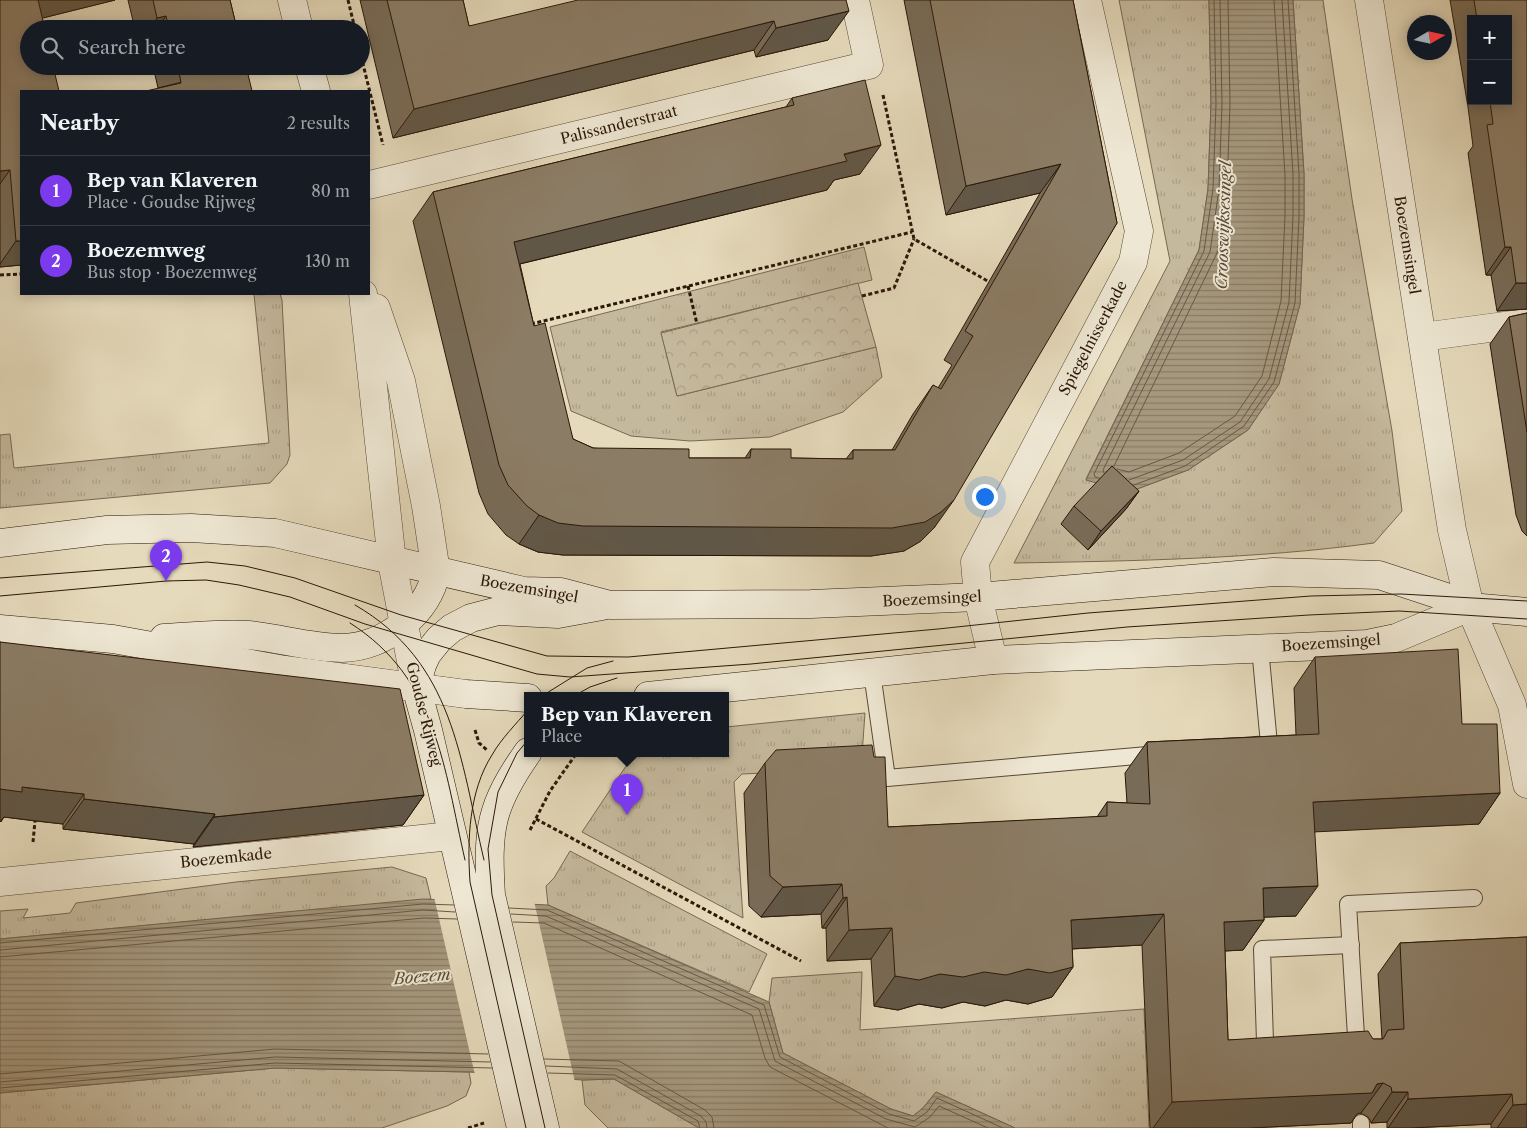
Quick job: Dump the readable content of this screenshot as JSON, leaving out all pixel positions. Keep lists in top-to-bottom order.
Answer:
{
  "streets": {
    "street": [
      "Palissanderstraat",
      "Boezemsingel",
      "Spiegelnisserkade",
      "Goudse Rijweg",
      "Boezemkade"
    ]
  },
  "crossings": [
    ["Boezemsingel", "Spiegelnisserkade"],
    ["Boezemsingel", "Goudse Rijweg"],
    ["Goudse Rijweg", "Boezemkade"]
  ],
  "water": ["Crooswijksesingel", "Boezem"],
  "north": "right",
  "page": {
    "map_buttons": ["+", "−"],
    "search": "Search here",
    "heading": ["Nearby", "2 results"],
    "list": [
      {
        "mark": "1",
        "name": "Bep van Klaveren",
        "note": "Place · Goudse Rijweg",
        "value": "80 m"
      },
      {
        "mark": "2",
        "name": "Boezemweg",
        "note": "Bus stop · Boezemweg",
        "value": "130 m"
      }
    ],
    "pins": ["2", "1"],
    "popup": ["Bep van Klaveren", "Place"]
  }
}
